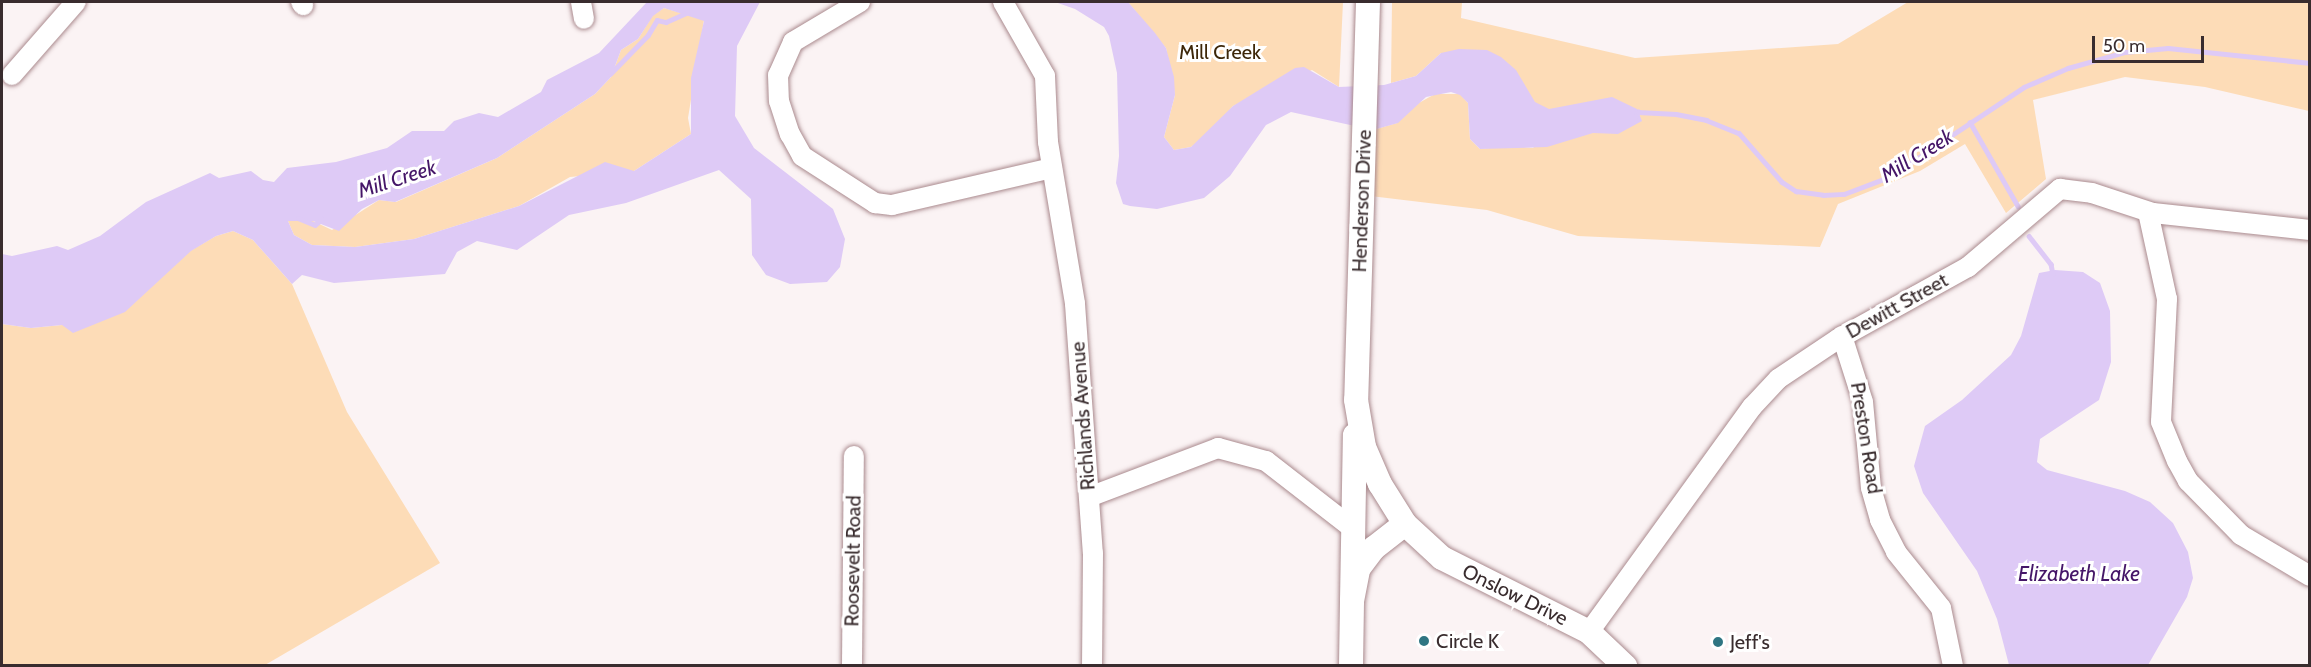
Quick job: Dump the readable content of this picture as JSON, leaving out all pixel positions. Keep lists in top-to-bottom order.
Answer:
{
  "streets": {
    "main road": ["Henderson Drive", "Onslow Drive"],
    "street": [
      "Dewitt Street",
      "Richlands Avenue",
      "Preston Road",
      "Roosevelt Road"
    ]
  },
  "crossings": [
    ["Henderson Drive", "Onslow Drive"],
    ["Dewitt Street", "Preston Road"],
    ["Dewitt Street", "Onslow Drive"]
  ],
  "water": ["Mill Creek", "Elizabeth Lake"],
  "parks": ["Mill Creek"],
  "places": ["Circle K", "Jeff's"],
  "scale_bar": "50 m"
}
